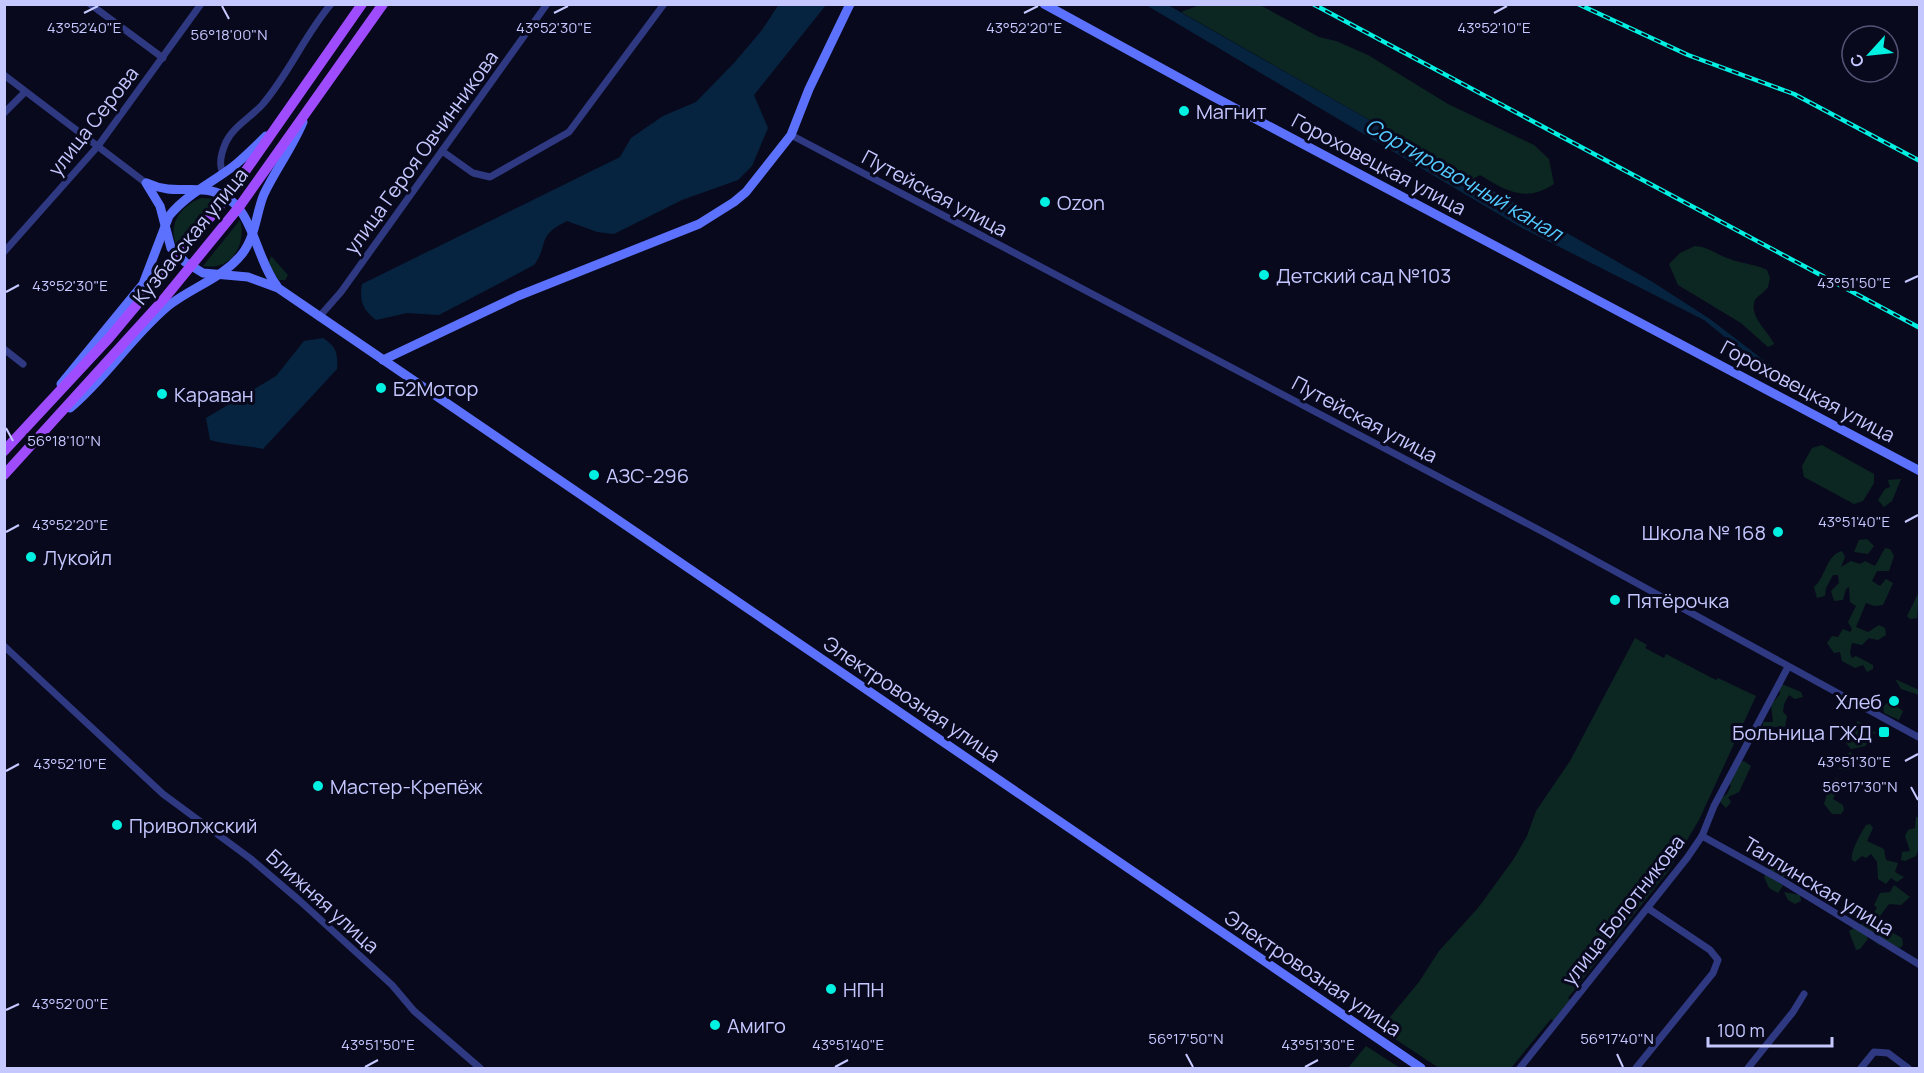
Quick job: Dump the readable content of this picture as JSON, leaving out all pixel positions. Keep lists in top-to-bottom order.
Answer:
{
  "streets": {
    "main road": ["Кузбасская улица"],
    "street": [
      "улица Серова",
      "улица Героя Овчинникова",
      "Гороховецкая улица",
      "Путейская улица",
      "Электровозная улица",
      "Таллинская улица",
      "Ближняя улица",
      "улица Болотникова"
    ]
  },
  "crossings": [
    ["улица Героя Овчинникова", "Электровозная улица"],
    ["Путейская улица", "улица Болотникова"],
    ["Таллинская улица", "улица Болотникова"]
  ],
  "water": ["Сортировочный канал"],
  "places": {
    "other": [
      "Магнит",
      "Ozon",
      "Детский сад №103",
      "Б2Мотор",
      "Караван",
      "АЗС-296",
      "Школа № 168",
      "Лукойл",
      "Пятёрочка",
      "Хлеб",
      "Мастер-Крепёж",
      "Приволжский",
      "НПН",
      "Амиго"
    ],
    "transit": ["Больница ГЖД"]
  },
  "scale_bar": "100 m",
  "north": "bottom left",
  "coordinates": [
    "43°52'40\"E",
    "43°52'30\"E",
    "43°52'20\"E",
    "43°52'10\"E",
    "56°18'00\"N",
    "43°51'50\"E",
    "56°18'10\"N",
    "43°51'40\"E",
    "43°51'30\"E",
    "56°17'30\"N",
    "43°52'00\"E",
    "56°17'50\"N",
    "56°17'40\"N"
  ]
}
